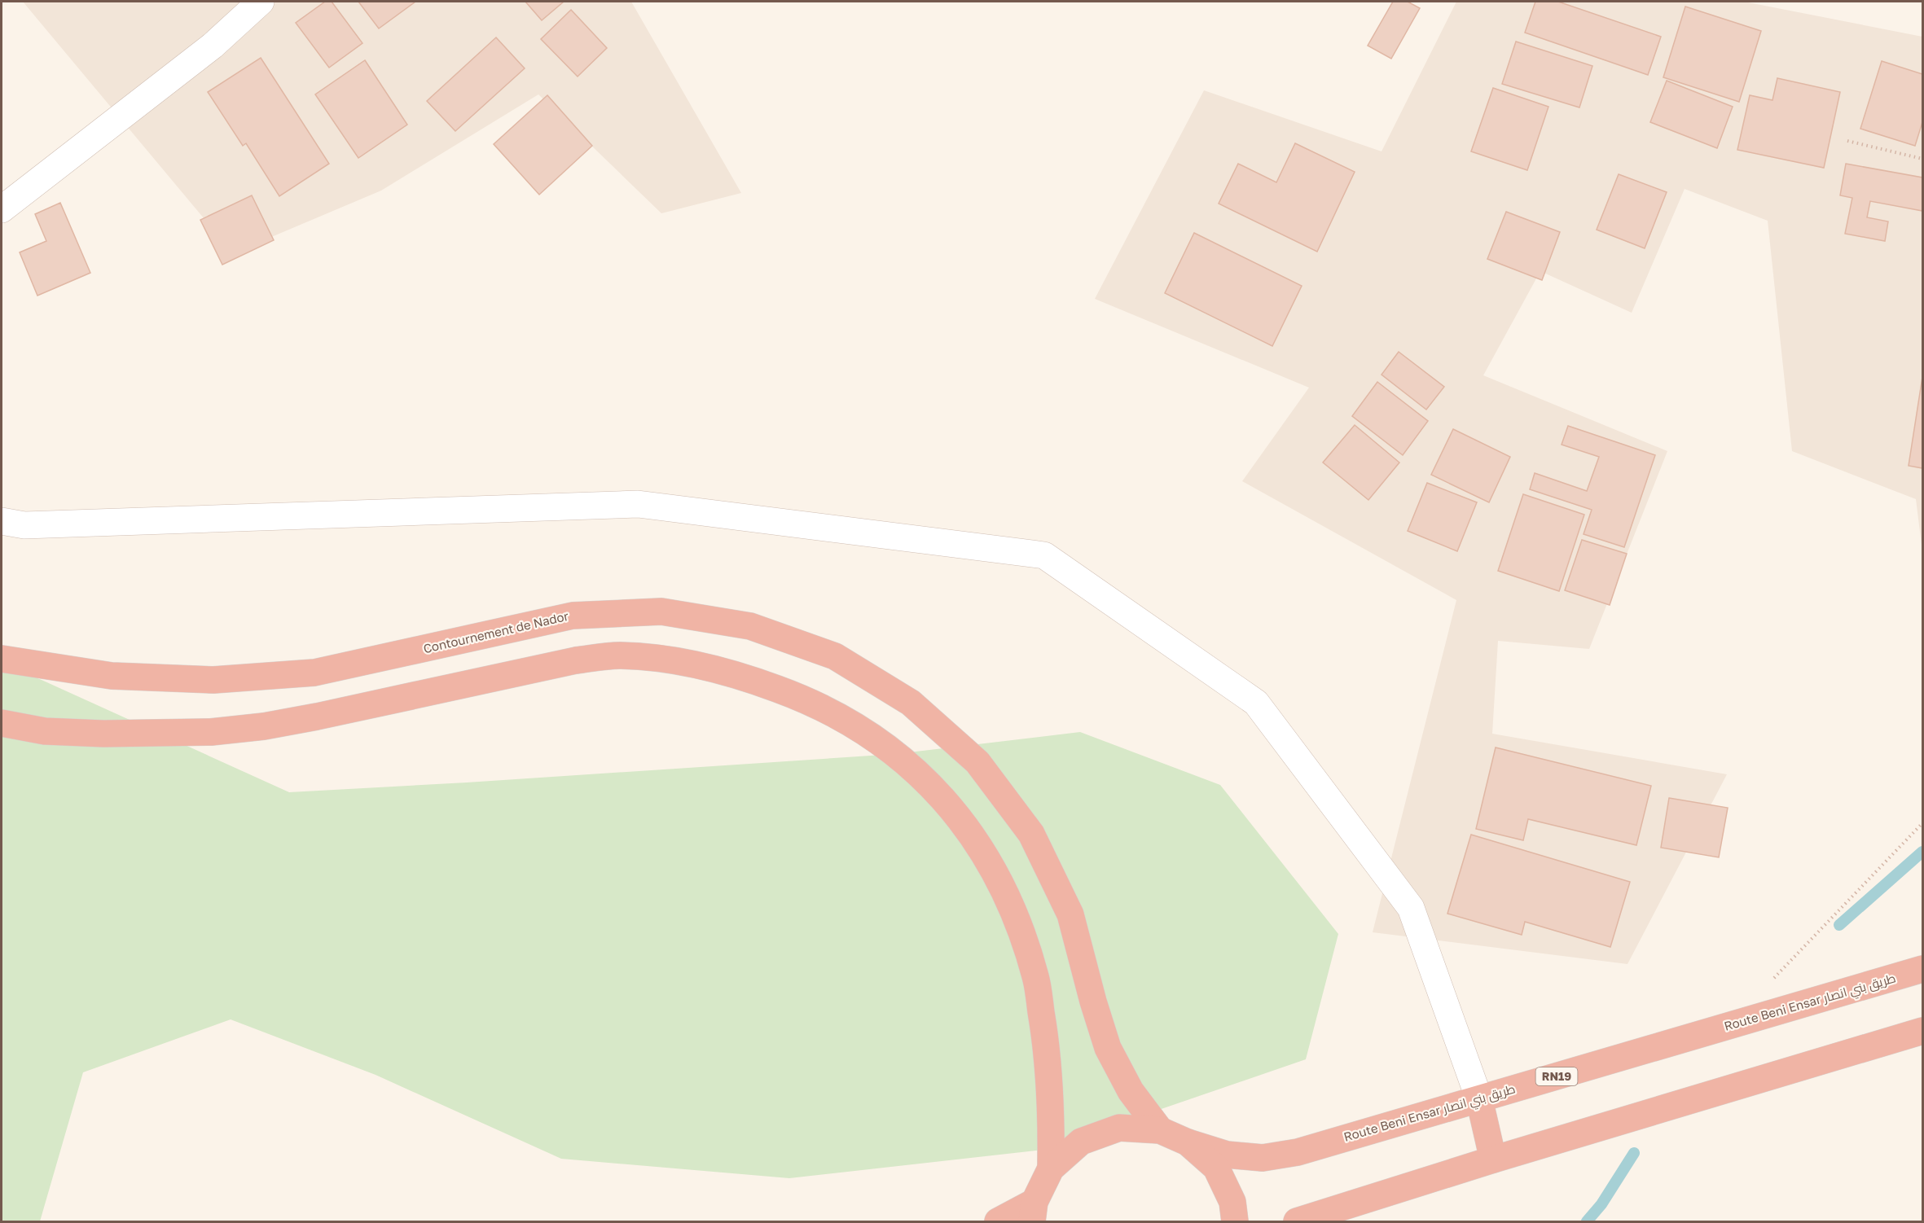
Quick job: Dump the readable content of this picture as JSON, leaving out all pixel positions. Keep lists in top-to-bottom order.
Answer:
{
  "streets": {
    "highway": ["Contournement de Nador", "Route Beni Ensar طريق بني انصار", "RN19"]
  }
}
